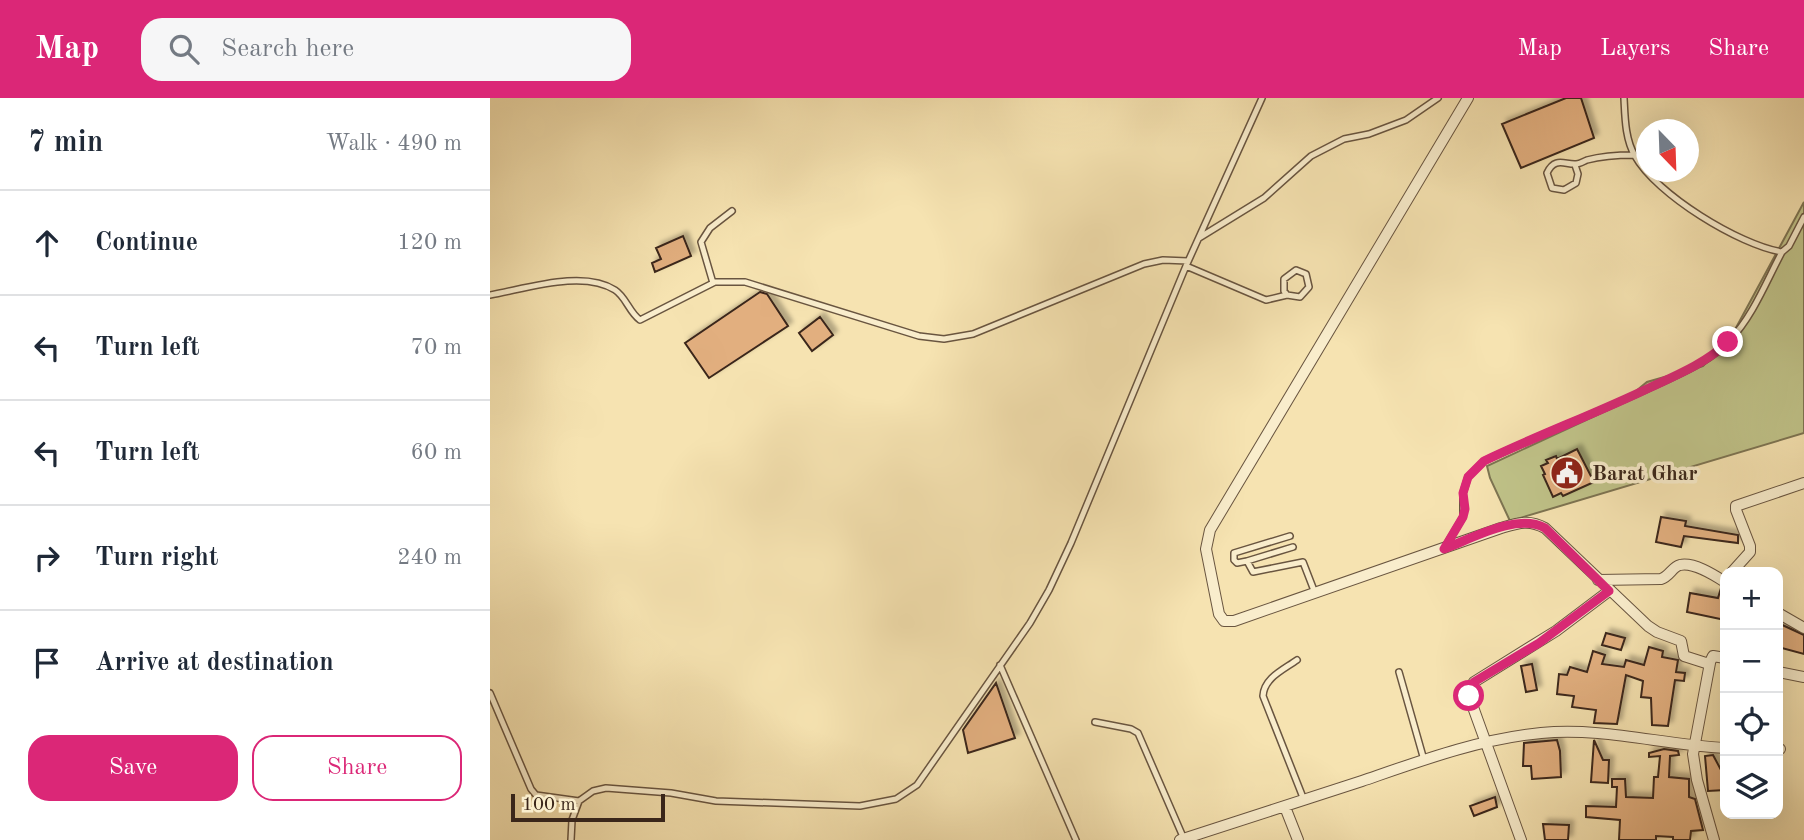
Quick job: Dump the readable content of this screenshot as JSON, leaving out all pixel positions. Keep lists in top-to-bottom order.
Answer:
{
  "places": {
    "public building": ["Barat Ghar"]
  },
  "scale_bar": "100 m",
  "north": "bottom right",
  "page": {
    "header": "Map",
    "search": "Search here",
    "nav": ["Map", "Layers", "Share"],
    "heading": ["7 min", "Walk · 490 m"],
    "list": [
      ["Continue", "120 m"],
      ["Turn left", "70 m"],
      ["Turn left", "60 m"],
      ["Turn right", "240 m"],
      "Arrive at destination"
    ],
    "map_buttons": ["+", "−"],
    "buttons": ["Save", "Share"],
    "scale": "100 m"
  }
}
